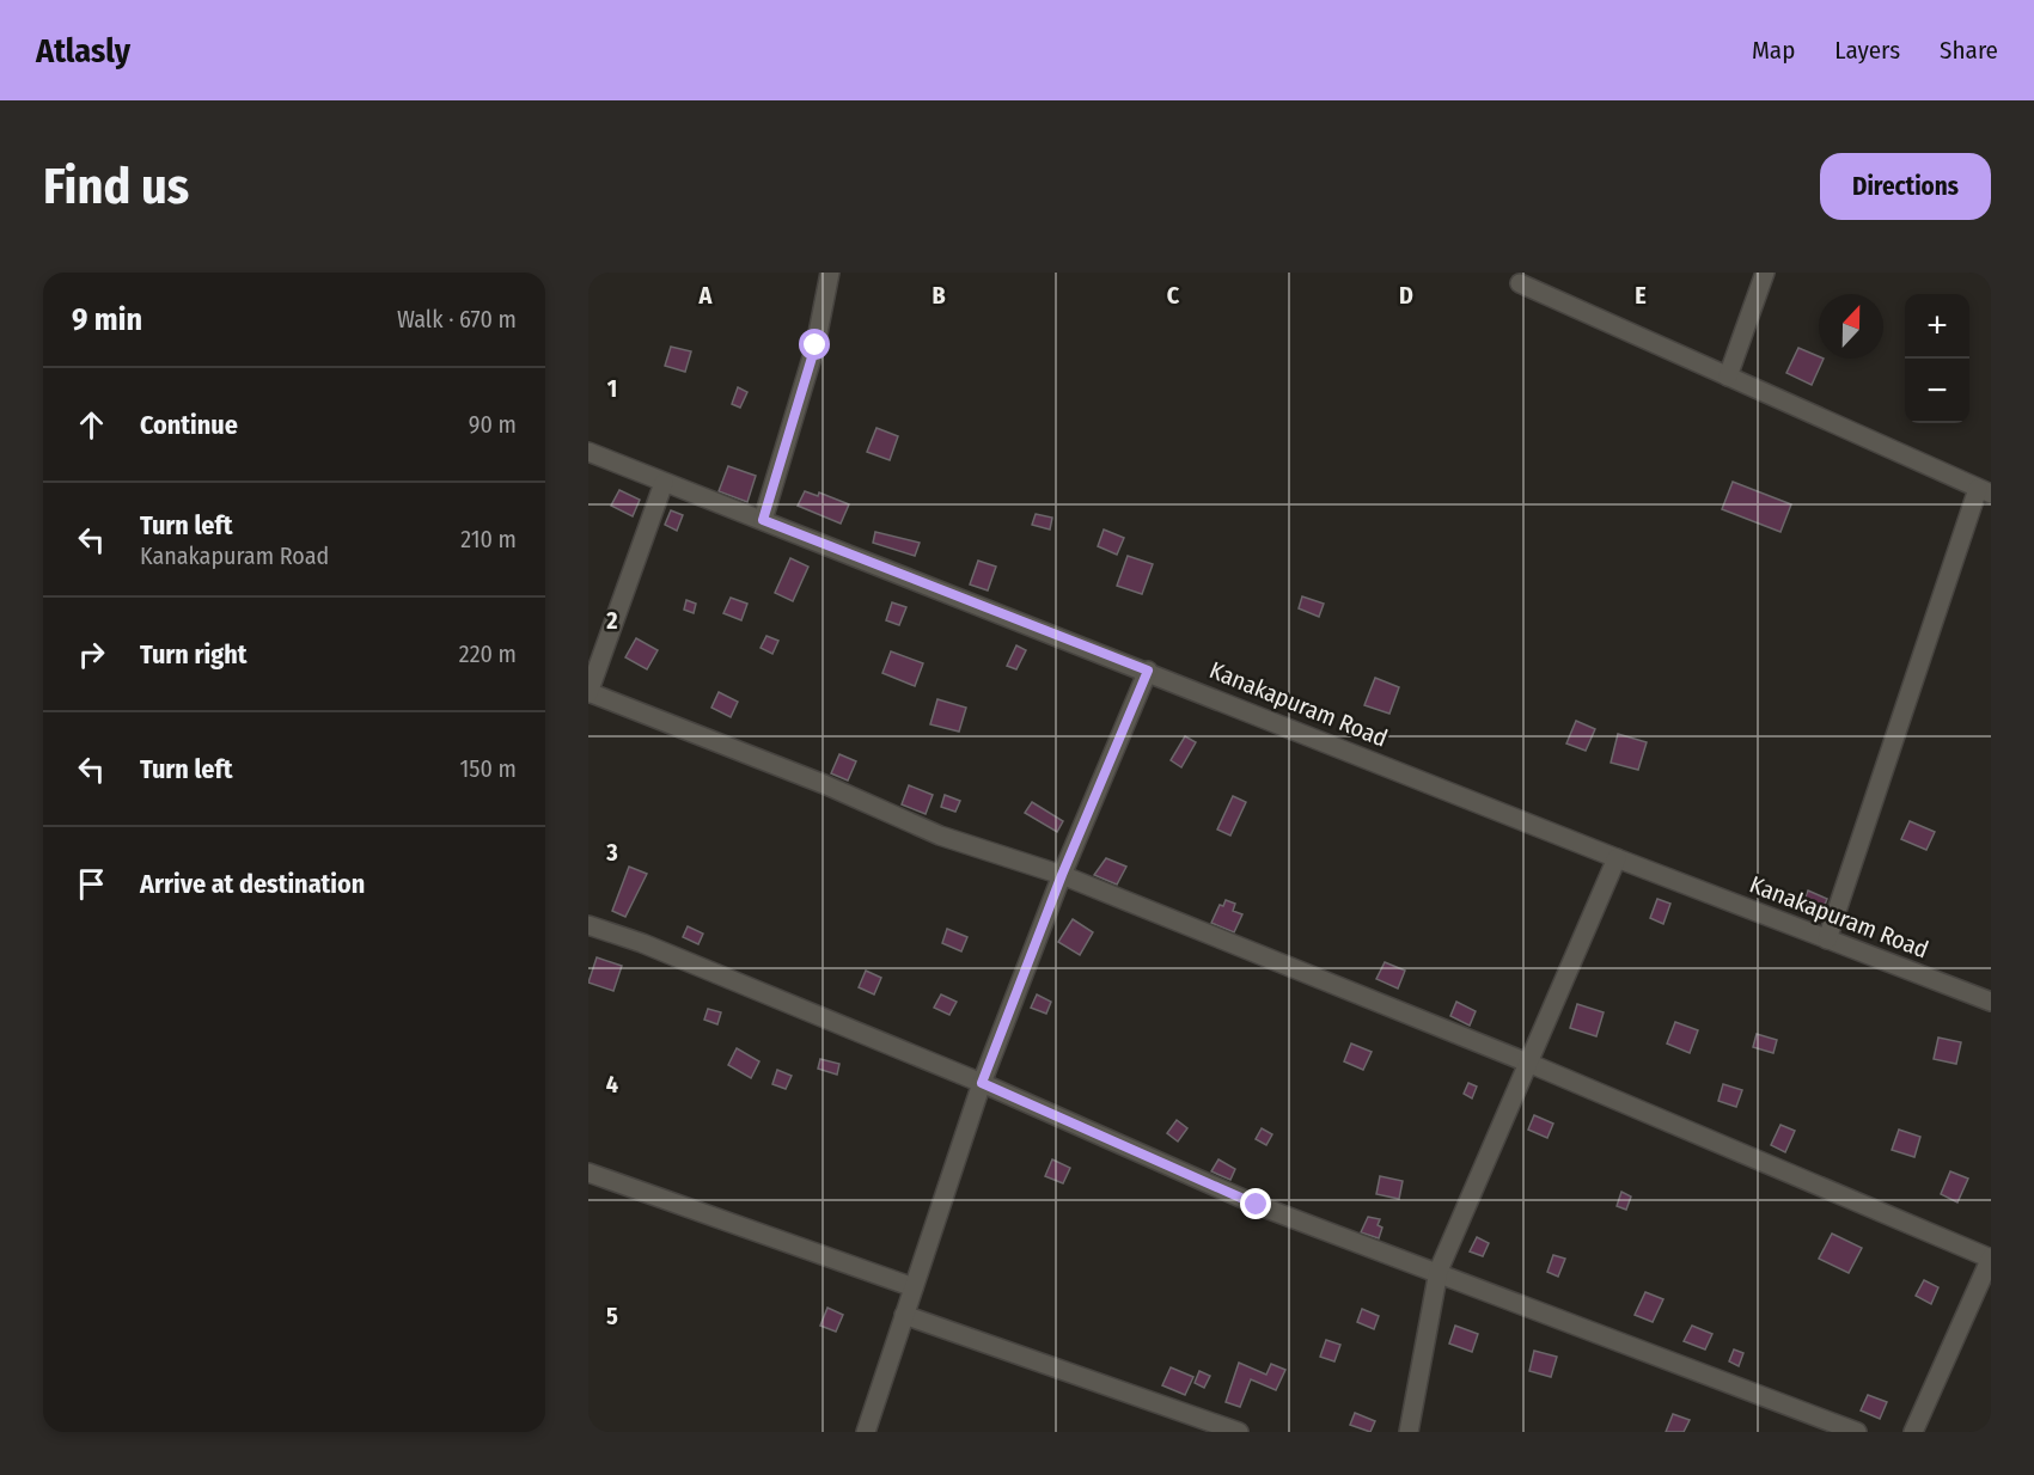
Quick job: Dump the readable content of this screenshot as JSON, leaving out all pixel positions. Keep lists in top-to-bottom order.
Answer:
{
  "streets": {
    "street": ["Kanakapuram Road"]
  },
  "north": "top",
  "page": {
    "header": "Atlasly",
    "nav": ["Map", "Layers", "Share"],
    "buttons": "Directions",
    "title": "Find us",
    "heading": ["9 min", "Walk · 670 m"],
    "map_buttons": ["+", "−"],
    "list": [
      ["Continue", "90 m"],
      ["Turn left", "Kanakapuram Road", "210 m"],
      ["Turn right", "220 m"],
      ["Turn left", "150 m"],
      "Arrive at destination"
    ]
  },
  "grid": {
    "columns": [
      "A",
      "B",
      "C",
      "D",
      "E"
    ],
    "rows": [
      "1",
      "2",
      "3",
      "4",
      "5"
    ]
  }
}
